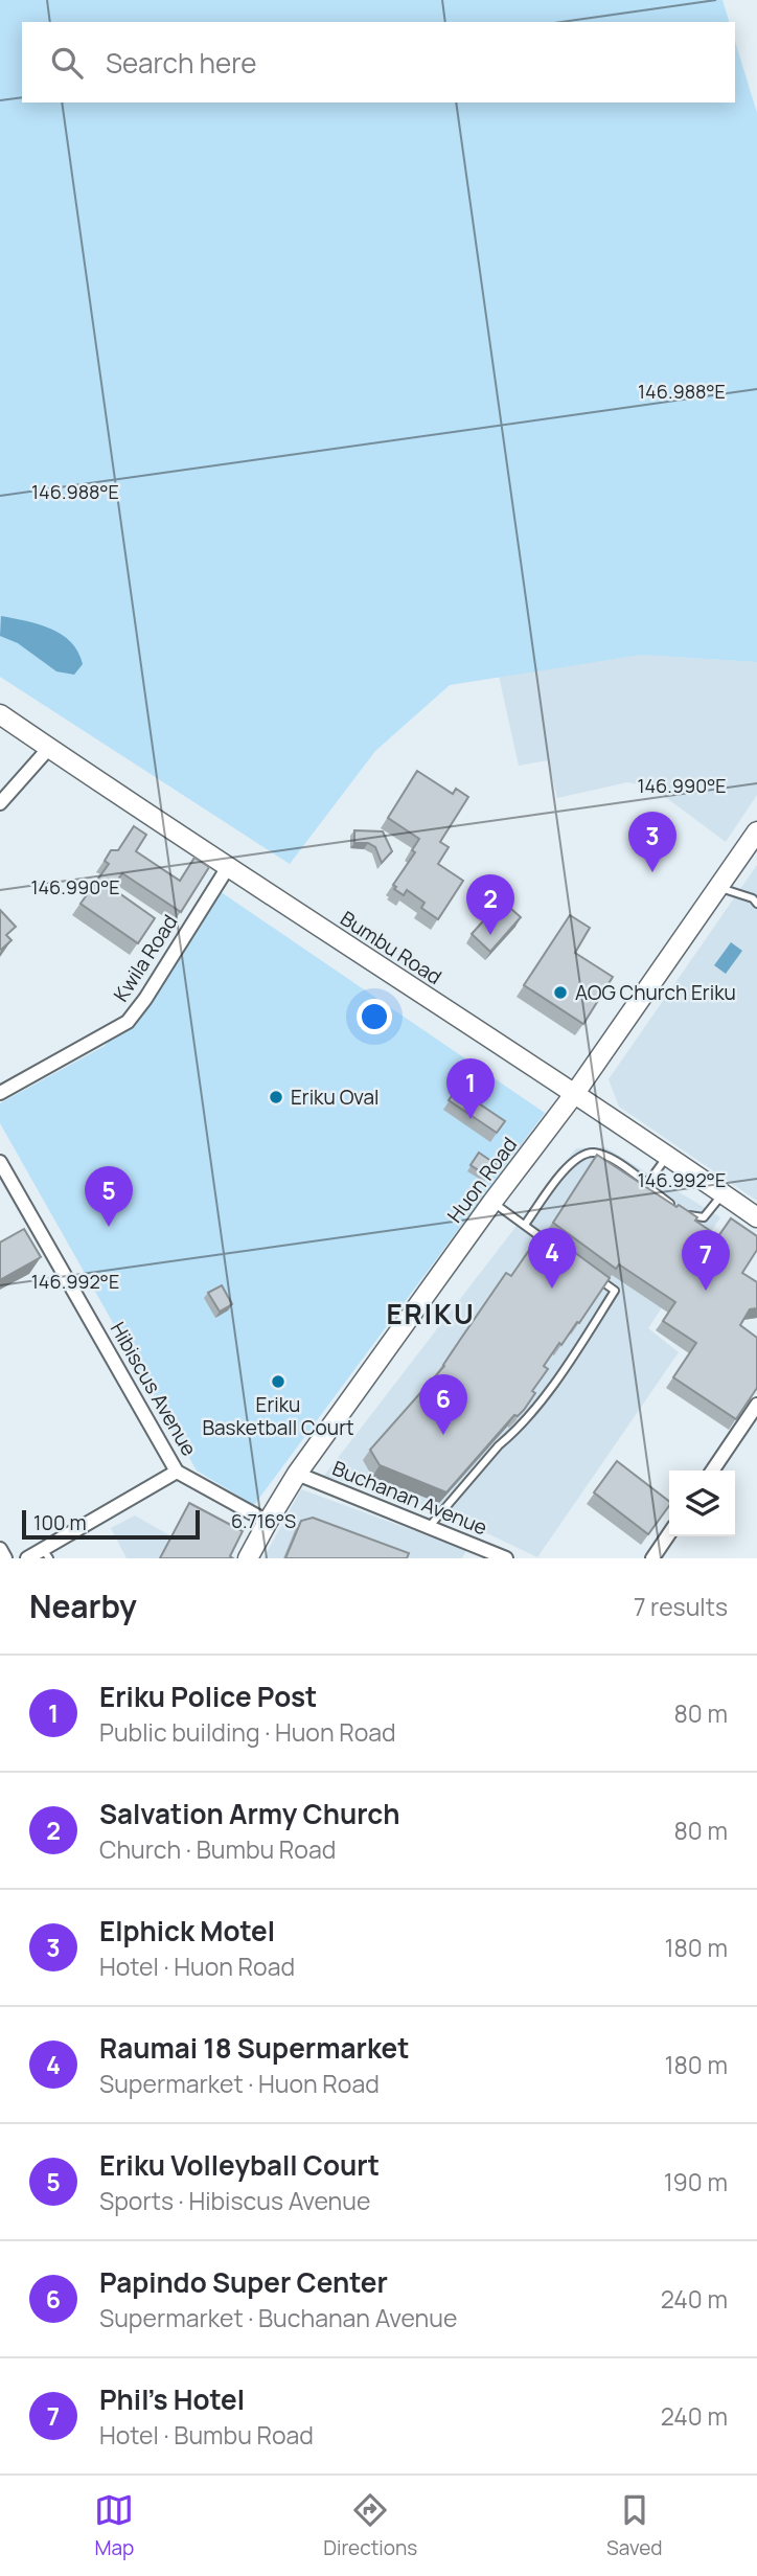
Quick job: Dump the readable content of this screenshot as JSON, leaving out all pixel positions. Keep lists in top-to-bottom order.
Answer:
{
  "streets": {
    "main road": ["Bumbu Road", "Huon Road"],
    "street": ["Kwila Road", "Hibiscus Avenue", "Buchanan Avenue"]
  },
  "crossings": [
    ["Bumbu Road", "Kwila Road"],
    ["Bumbu Road", "Huon Road"],
    ["Huon Road", "Hibiscus Avenue"],
    ["Huon Road", "Buchanan Avenue"]
  ],
  "districts": ["ERIKU"],
  "places": ["AOG Church Eriku", "Eriku Oval", "Eriku Basketball Court"],
  "scale_bar": "100 m",
  "page": {
    "search": "Search here",
    "pins": [
      "3",
      "2",
      "1",
      "5",
      "4",
      "7",
      "6"
    ],
    "scale": "100 m",
    "heading": ["Nearby", "7 results"],
    "list": [
      {
        "mark": "1",
        "name": "Eriku Police Post",
        "note": "Public building · Huon Road",
        "value": "80 m"
      },
      {
        "mark": "2",
        "name": "Salvation Army Church",
        "note": "Church · Bumbu Road",
        "value": "80 m"
      },
      {
        "mark": "3",
        "name": "Elphick Motel",
        "note": "Hotel · Huon Road",
        "value": "180 m"
      },
      {
        "mark": "4",
        "name": "Raumai 18 Supermarket",
        "note": "Supermarket · Huon Road",
        "value": "180 m"
      },
      {
        "mark": "5",
        "name": "Eriku Volleyball Court",
        "note": "Sports · Hibiscus Avenue",
        "value": "190 m"
      },
      {
        "mark": "6",
        "name": "Papindo Super Center",
        "note": "Supermarket · Buchanan Avenue",
        "value": "240 m"
      },
      {
        "mark": "7",
        "name": "Phil's Hotel",
        "note": "Hotel · Bumbu Road",
        "value": "240 m"
      }
    ],
    "nav": ["Map", "Directions", "Saved"]
  },
  "coordinates": [
    "146.988°E",
    "146.990°E",
    "146.992°E",
    "6.716°S"
  ]
}
